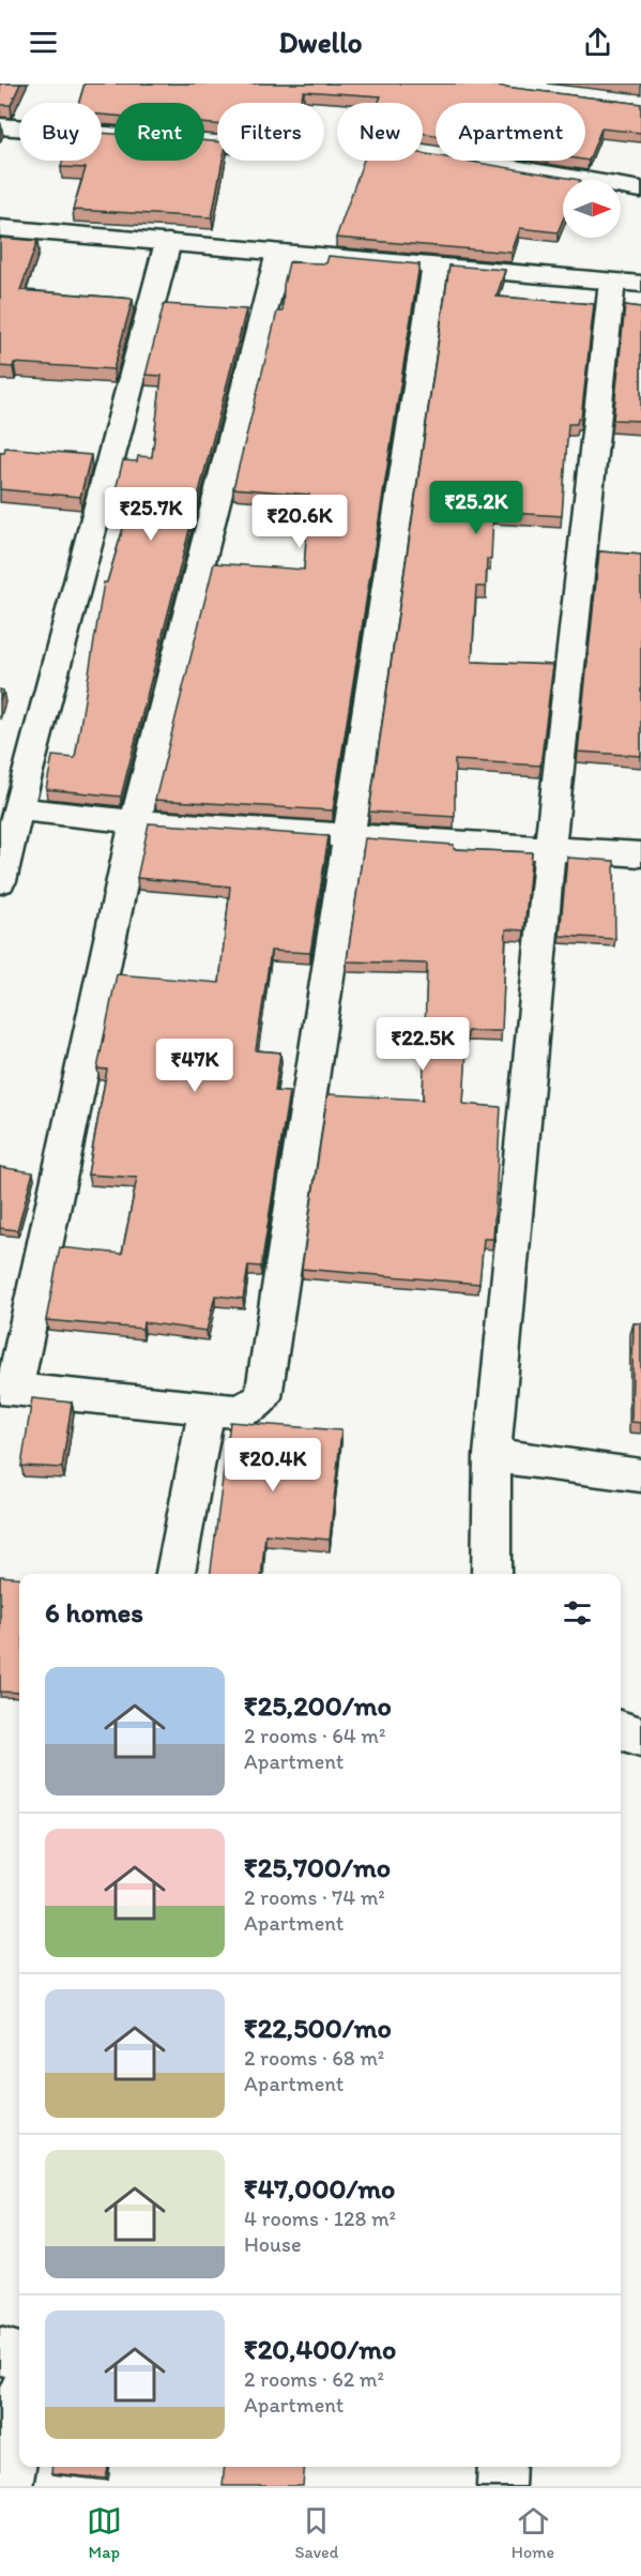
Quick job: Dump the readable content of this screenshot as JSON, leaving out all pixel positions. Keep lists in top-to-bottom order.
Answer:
{
  "north": "right",
  "page": {
    "header": "Dwello",
    "chip": [
      "Buy",
      "Rent",
      "Filters",
      "New",
      "Apartment"
    ],
    "price": [
      "₹25.2K",
      "₹25.7K",
      "₹20.6K",
      "₹22.5K",
      "₹47K",
      "₹20.4K"
    ],
    "heading": "6 homes",
    "list": [
      {
        "name": "₹25,200/mo",
        "note": "2 rooms · 64 m² · Apartment"
      },
      {
        "name": "₹25,700/mo",
        "note": "2 rooms · 74 m² · Apartment"
      },
      {
        "name": "₹22,500/mo",
        "note": "2 rooms · 68 m² · Apartment"
      },
      {
        "name": "₹47,000/mo",
        "note": "4 rooms · 128 m² · House"
      },
      {
        "name": "₹20,400/mo",
        "note": "2 rooms · 62 m² · Apartment"
      }
    ],
    "tabs": ["Map", "Saved", "Home"]
  }
}
